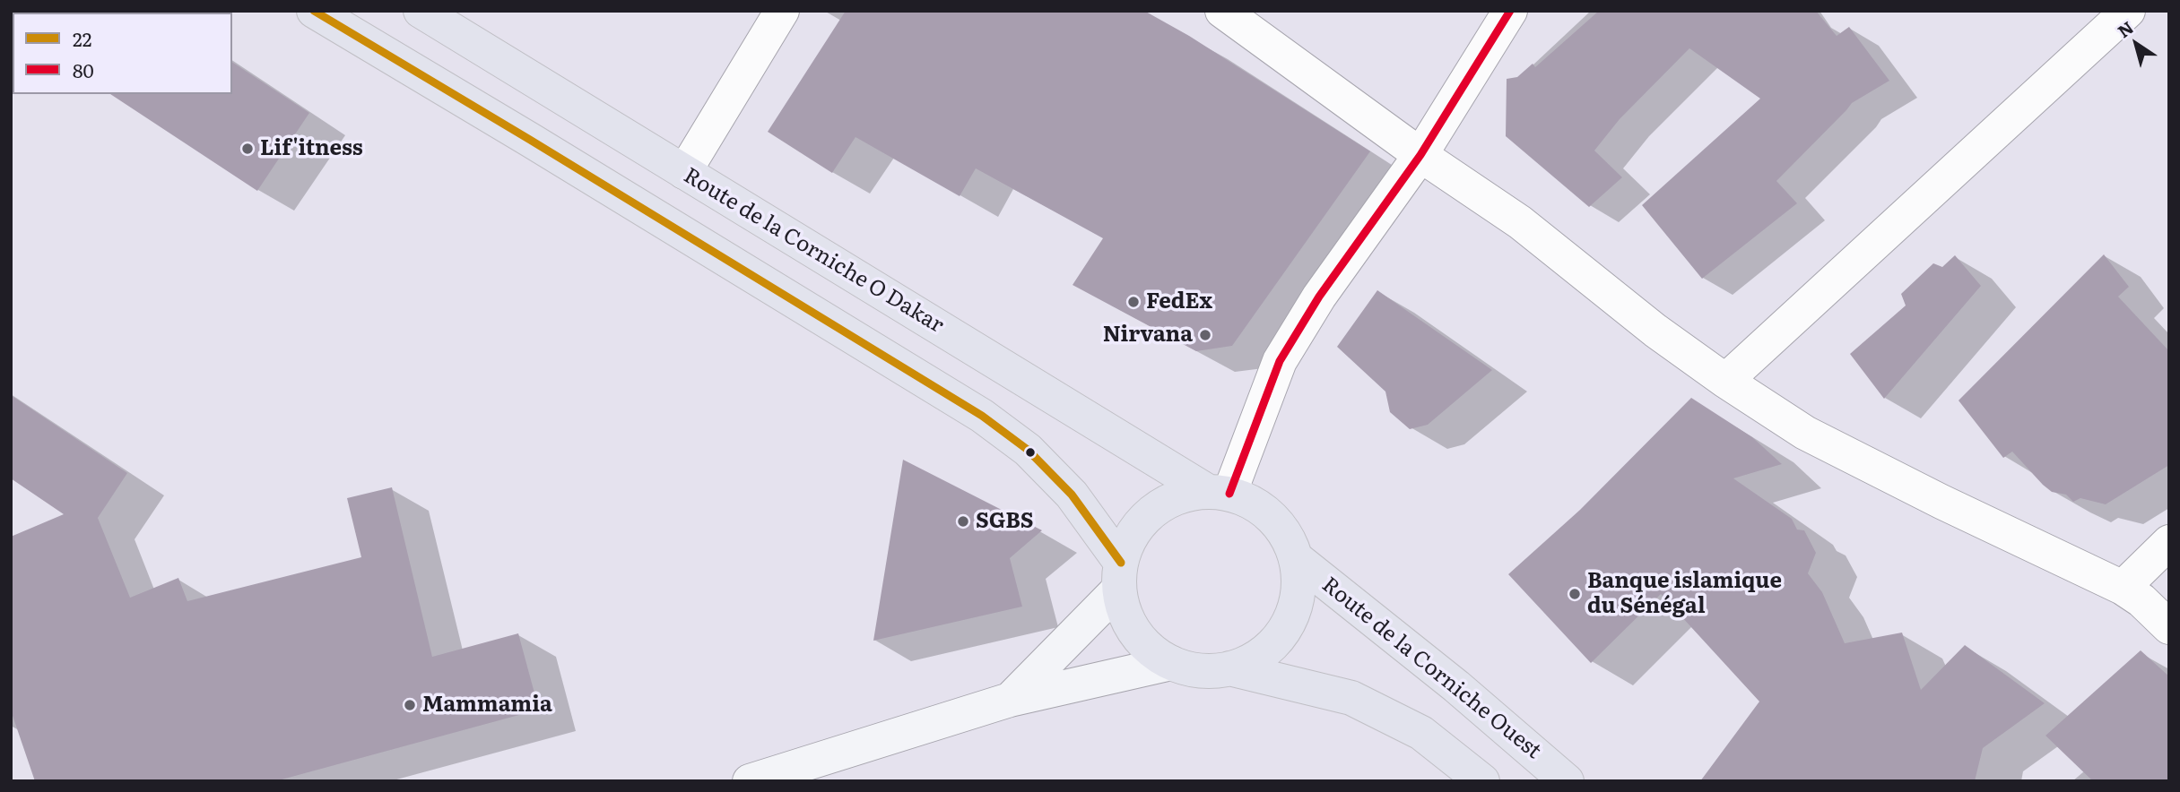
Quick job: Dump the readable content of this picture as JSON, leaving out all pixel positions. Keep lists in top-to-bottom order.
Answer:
{
  "streets": {
    "highway": ["Route de la Corniche O Dakar", "Route de la Corniche Ouest"]
  },
  "crossings": [
    ["Route de la Corniche O Dakar", "Route de la Corniche Ouest"]
  ],
  "places": [
    "Lif'itness",
    "FedEx",
    "Nirvana",
    "SGBS",
    "Banque islamique du Sénégal",
    "Mammamia"
  ],
  "lines": ["transit line 22", "transit line 80"],
  "legend": ["22", "80"],
  "north": "top left"
}
